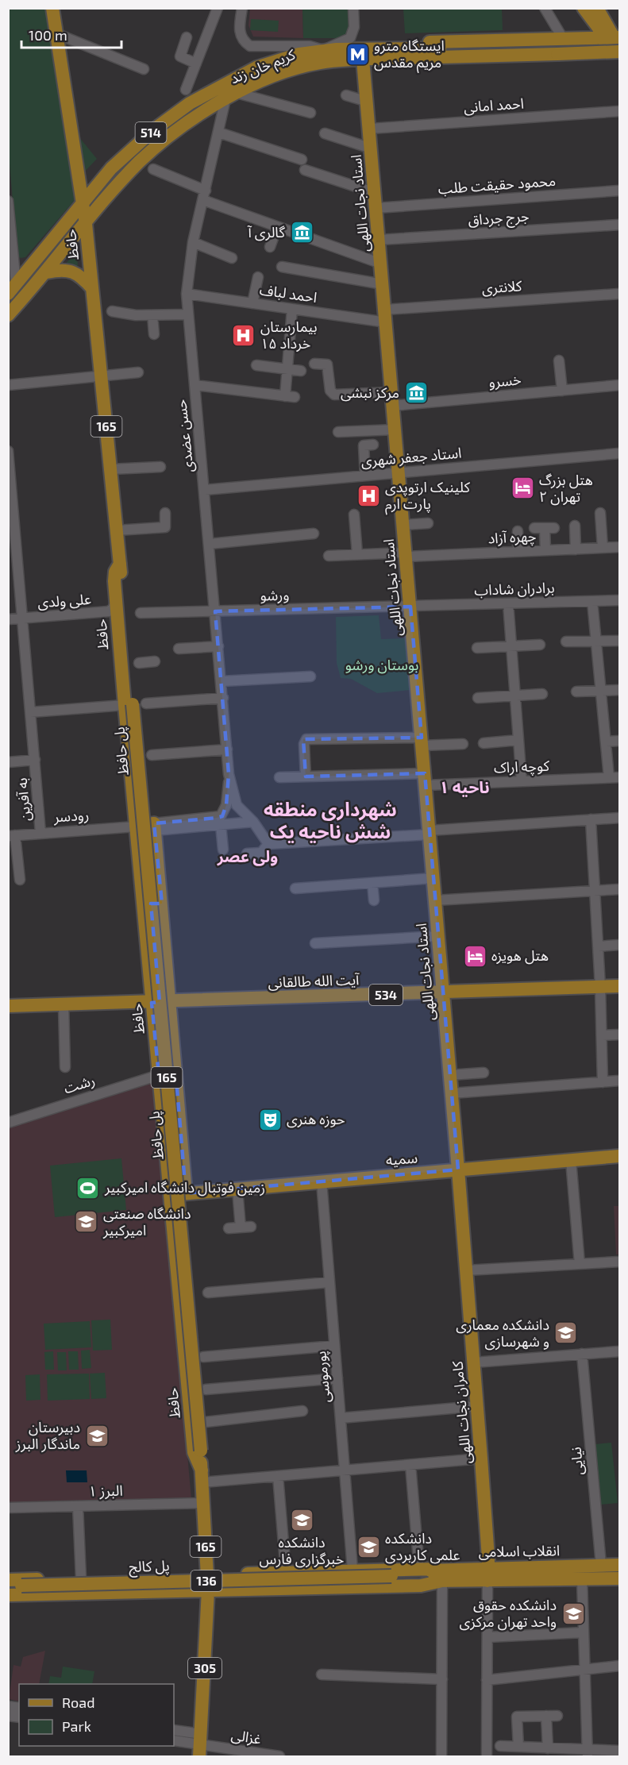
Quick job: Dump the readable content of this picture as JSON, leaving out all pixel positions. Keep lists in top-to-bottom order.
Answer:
{
  "streets": {
    "main road": [
      "کریم خان زند",
      "514",
      "استاد نجات اللهی",
      "حافظ",
      "165",
      "پل حافظ",
      "آیت الله طالقانی",
      "534",
      "سمیه",
      "کامران نجات اللهی",
      "انقلاب اسلامی",
      "پل کالج",
      "136",
      "305"
    ],
    "street": [
      "احمد امانی",
      "محمود حقیقت طلب",
      "جرج جرداق",
      "کلانتری",
      "احمد لباف",
      "خسرو",
      "حسن عضدی",
      "استاد جعفر شهری",
      "چهره آزاد",
      "برادران شاداب",
      "ورشو",
      "علی ولدی",
      "کوچه اراک",
      "به آفرین",
      "رودسر",
      "رشت",
      "پورموسی",
      "نیایی",
      "البرز ۱",
      "غزالی"
    ]
  },
  "crossings": [
    ["کریم خان زند", "استاد نجات اللهی"],
    ["کریم خان زند", "حافظ"],
    ["کریم خان زند", "حسن عضدی"],
    ["احمد امانی", "استاد نجات اللهی"],
    ["محمود حقیقت طلب", "استاد نجات اللهی"],
    ["استاد نجات اللهی", "جرج جرداق"],
    ["استاد نجات اللهی", "کلانتری"],
    ["استاد نجات اللهی", "احمد لباف"],
    ["استاد نجات اللهی", "خسرو"],
    ["استاد نجات اللهی", "استاد جعفر شهری"],
    ["استاد نجات اللهی", "چهره آزاد"],
    ["استاد نجات اللهی", "برادران شاداب"],
    ["استاد نجات اللهی", "ورشو"],
    ["استاد نجات اللهی", "کوچه اراک"],
    ["استاد نجات اللهی", "آیت الله طالقانی"],
    ["استاد نجات اللهی", "سمیه"],
    ["استاد نجات اللهی", "کامران نجات اللهی"],
    ["حافظ", "علی ولدی"],
    ["حافظ", "پل حافظ"],
    ["حافظ", "رودسر"],
    ["حافظ", "آیت الله طالقانی"],
    ["حافظ", "رشت"],
    ["حافظ", "سمیه"],
    ["حافظ", "البرز ۱"],
    ["حافظ", "غزالی"],
    ["کلانتری", "احمد لباف"],
    ["احمد لباف", "حسن عضدی"],
    ["حسن عضدی", "استاد جعفر شهری"],
    ["حسن عضدی", "ورشو"],
    ["برادران شاداب", "ورشو"],
    ["علی ولدی", "به آفرین"],
    ["به آفرین", "رودسر"],
    ["سمیه", "پورموسی"],
    ["سمیه", "کامران نجات اللهی"],
    ["کامران نجات اللهی", "انقلاب اسلامی"],
    ["نیایی", "انقلاب اسلامی"],
    ["انقلاب اسلامی", "پل کالج"],
    ["پل کالج", "136"]
  ],
  "districts": ["ناحیه ۱", "شهرداری منطقه شش ناحیه یک", "ولی عصر"],
  "parks": ["بوستان ورشو"],
  "places": {
    "metro station": ["ایستگاه مترو مریم مقدس"],
    "museum": ["گالری آ", "مرکز نبشی"],
    "hospital": ["بیمارستان ۱۵ خرداد", "کلینیک ارتوپدی پارت ارم"],
    "hotel": ["هتل بزرگ تهران ۲", "هتل هویزه"],
    "theatre": ["حوزه هنری"],
    "sports": ["زمین فوتبال دانشگاه امیرکبیر"],
    "school or university": [
      "دانشگاه صنعتی امیرکبیر",
      "دانشکده معماری و شهرسازی",
      "دبیرستان ماندگار البرز",
      "دانشکده خبرگزاری فارس",
      "دانشکده علمی کاربردی",
      "دانشکده حقوق واحد تهران مرکزی"
    ]
  },
  "legend": ["Road", "Park"],
  "scale_bar": "100 m"
}
